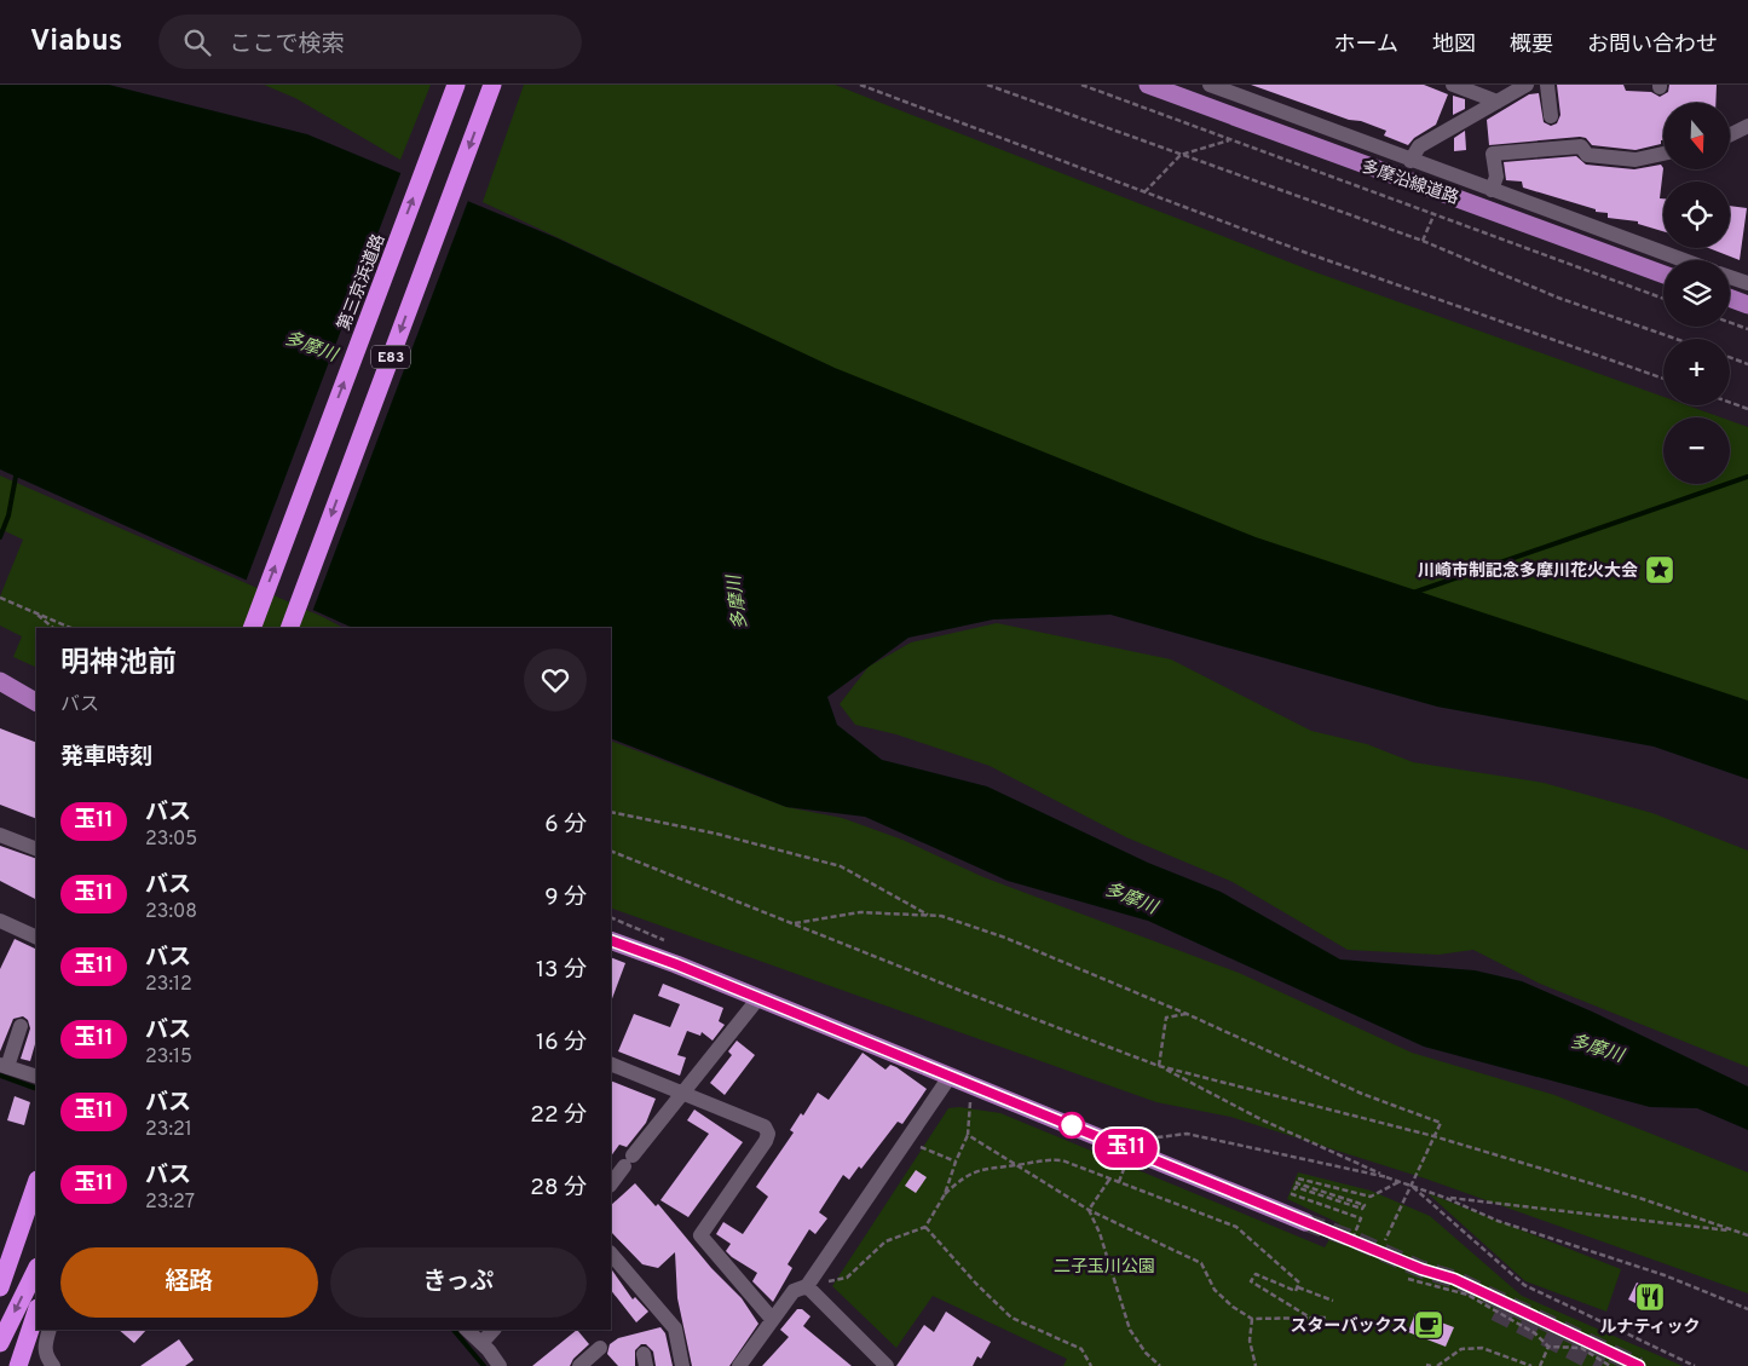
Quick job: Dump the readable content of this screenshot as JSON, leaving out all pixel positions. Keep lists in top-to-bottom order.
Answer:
{
  "streets": {
    "highway": ["第三京浜道路", "E83"],
    "main road": ["多摩沿線道路"]
  },
  "water": ["多摩川"],
  "parks": ["二子玉川公園"],
  "places": {
    "place": ["川崎市制記念多摩川花火大会"],
    "restaurant": ["ルナティック"],
    "cafe": ["スターバックス"]
  },
  "lines": ["bus line 玉11"],
  "north": "bottom",
  "page": {
    "header": "Viabus",
    "search": "ここで検索",
    "nav": [
      "ホーム",
      "地図",
      "概要",
      "お問い合わせ"
    ],
    "on_map": "玉11",
    "map_buttons": ["+", "−"],
    "heading": [
      ["明神池前", "バス"],
      "発車時刻"
    ],
    "list": [
      {
        "mark": "玉11",
        "name": "バス",
        "note": "23:05",
        "value": "6 分"
      },
      {
        "mark": "玉11",
        "name": "バス",
        "note": "23:08",
        "value": "9 分"
      },
      {
        "mark": "玉11",
        "name": "バス",
        "note": "23:12",
        "value": "13 分"
      },
      {
        "mark": "玉11",
        "name": "バス",
        "note": "23:15",
        "value": "16 分"
      },
      {
        "mark": "玉11",
        "name": "バス",
        "note": "23:21",
        "value": "22 分"
      },
      {
        "mark": "玉11",
        "name": "バス",
        "note": "23:27",
        "value": "28 分"
      }
    ],
    "buttons": ["経路", "きっぷ"]
  }
}
